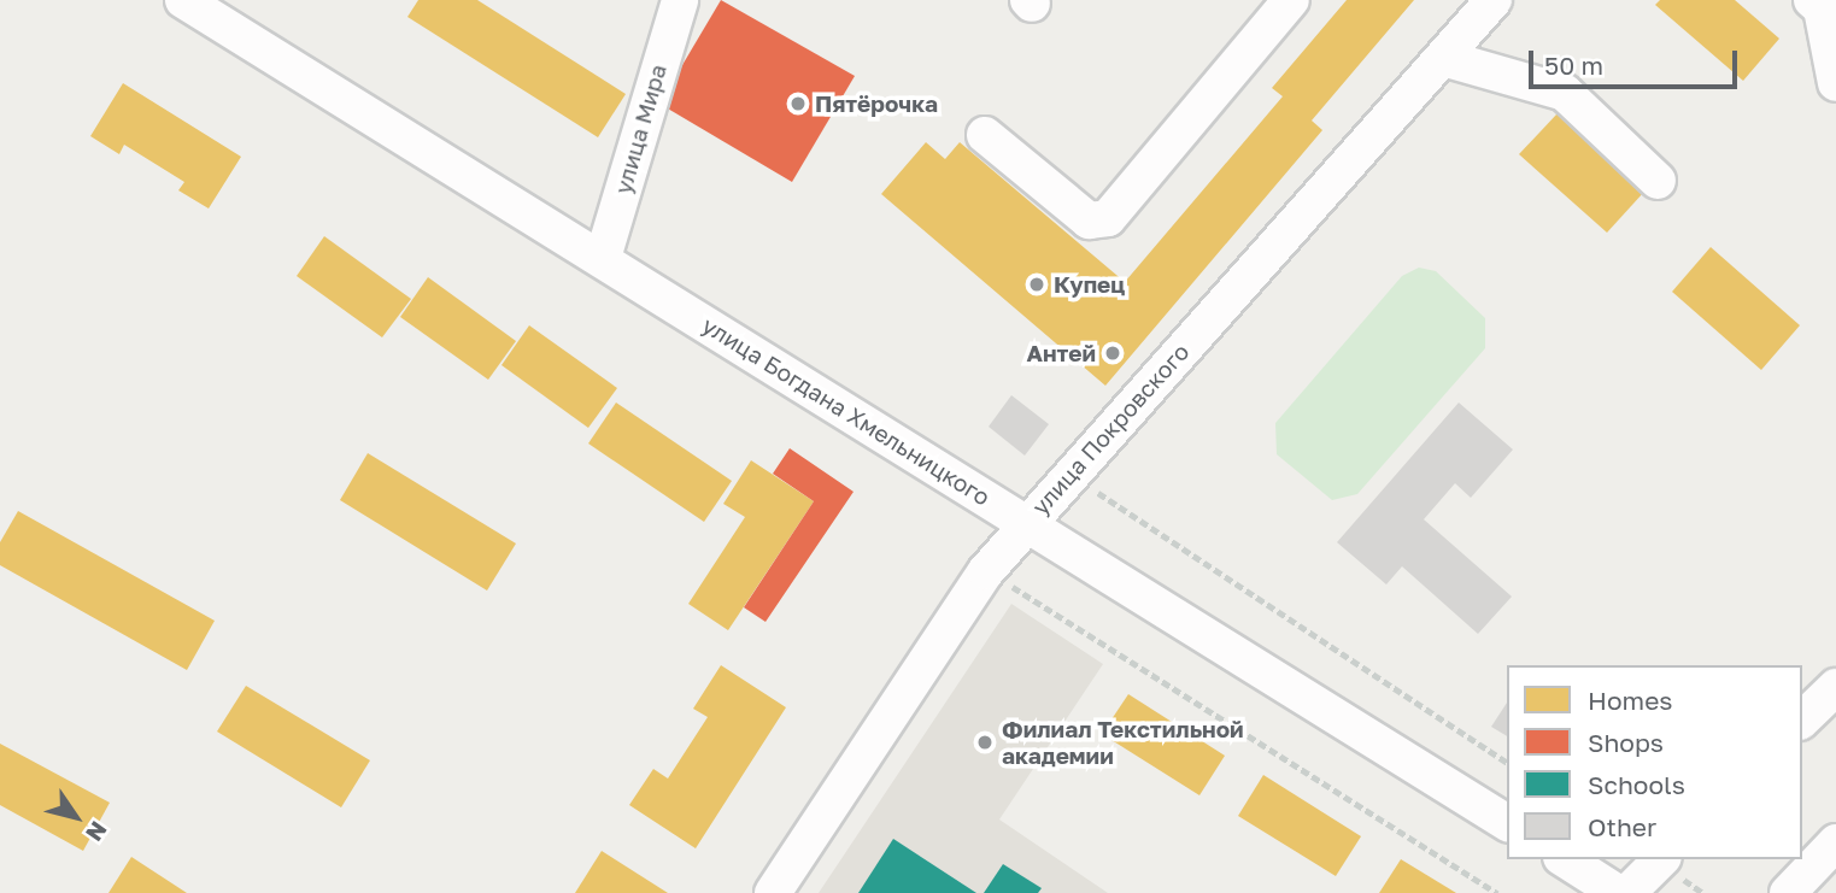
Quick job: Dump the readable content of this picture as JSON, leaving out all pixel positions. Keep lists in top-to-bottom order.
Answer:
{
  "streets": {
    "street": ["улица Мира", "улица Богдана Хмельницкого", "улица Покровского"]
  },
  "crossings": [
    ["улица Мира", "улица Богдана Хмельницкого"],
    ["улица Богдана Хмельницкого", "улица Покровского"]
  ],
  "places": [
    "Пятёрочка",
    "Купец",
    "Антей",
    "Филиал Текстильной академии"
  ],
  "legend": [
    "Homes",
    "Shops",
    "Schools",
    "Other"
  ],
  "scale_bar": "50 m",
  "north": "bottom right"
}
